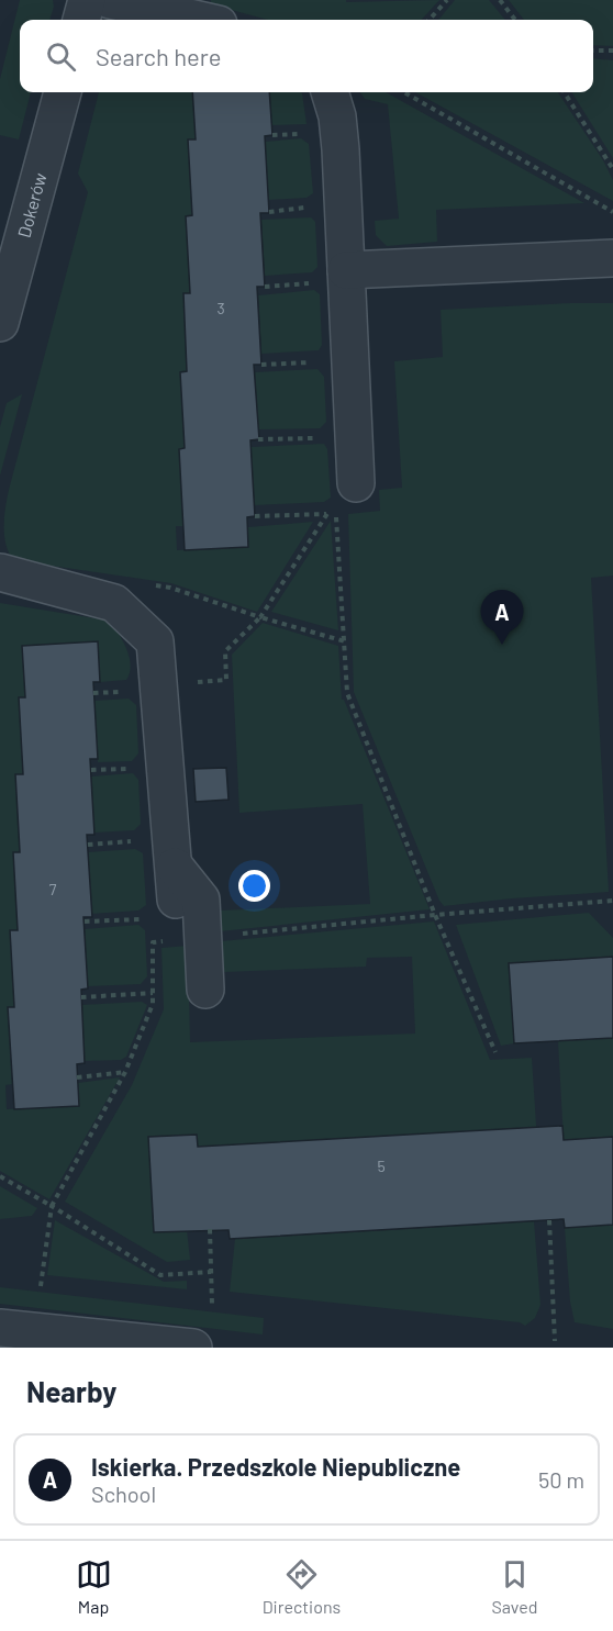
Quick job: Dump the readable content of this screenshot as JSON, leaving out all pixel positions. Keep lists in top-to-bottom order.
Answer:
{
  "streets": {
    "street": ["Dokerów"]
  },
  "house_numbers": ["3", "7", "5"],
  "page": {
    "search": "Search here",
    "pins": "A",
    "heading": "Nearby",
    "list": [
      {
        "mark": "A",
        "name": "Iskierka. Przedszkole Niepubliczne",
        "note": "School",
        "value": "50 m"
      }
    ],
    "nav": ["Map", "Directions", "Saved"]
  }
}
